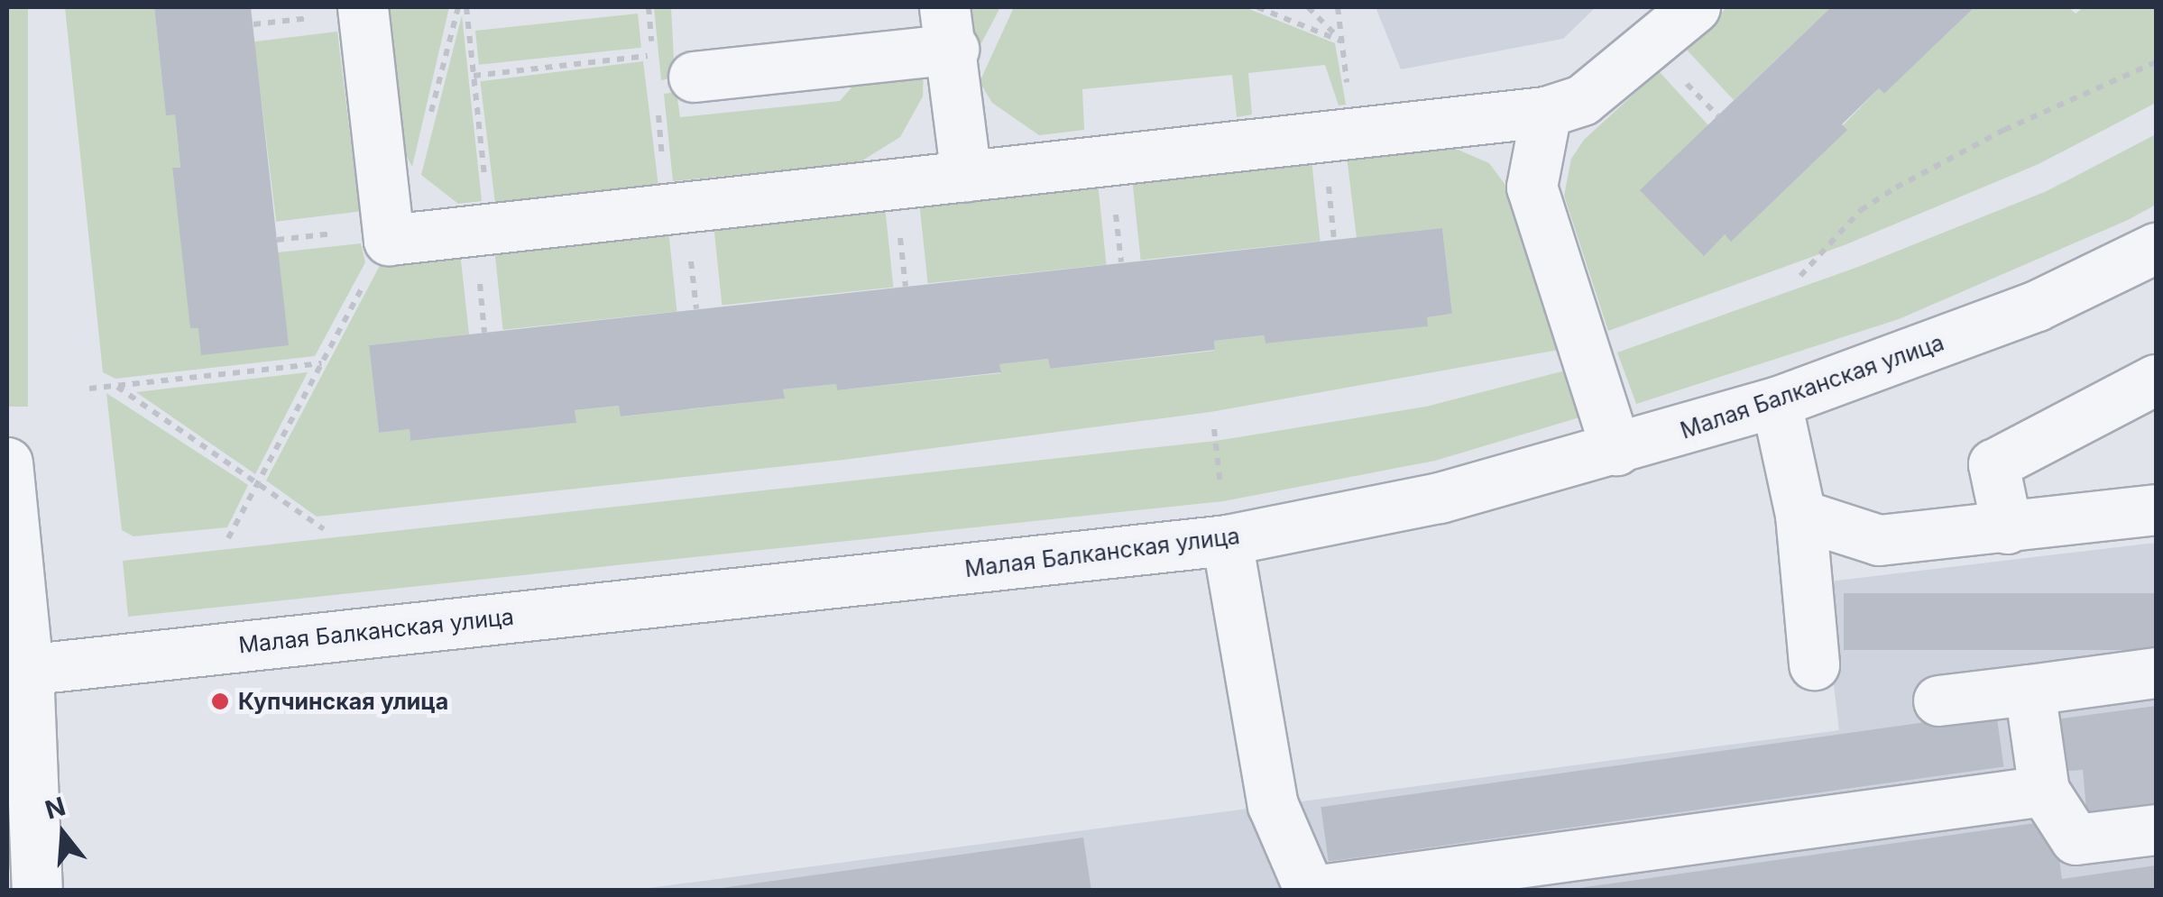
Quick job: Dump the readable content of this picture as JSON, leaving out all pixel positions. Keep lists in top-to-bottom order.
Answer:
{
  "streets": {
    "street": ["Малая Балканская улица"]
  },
  "places": ["Купчинская улица"],
  "north": "top"
}
